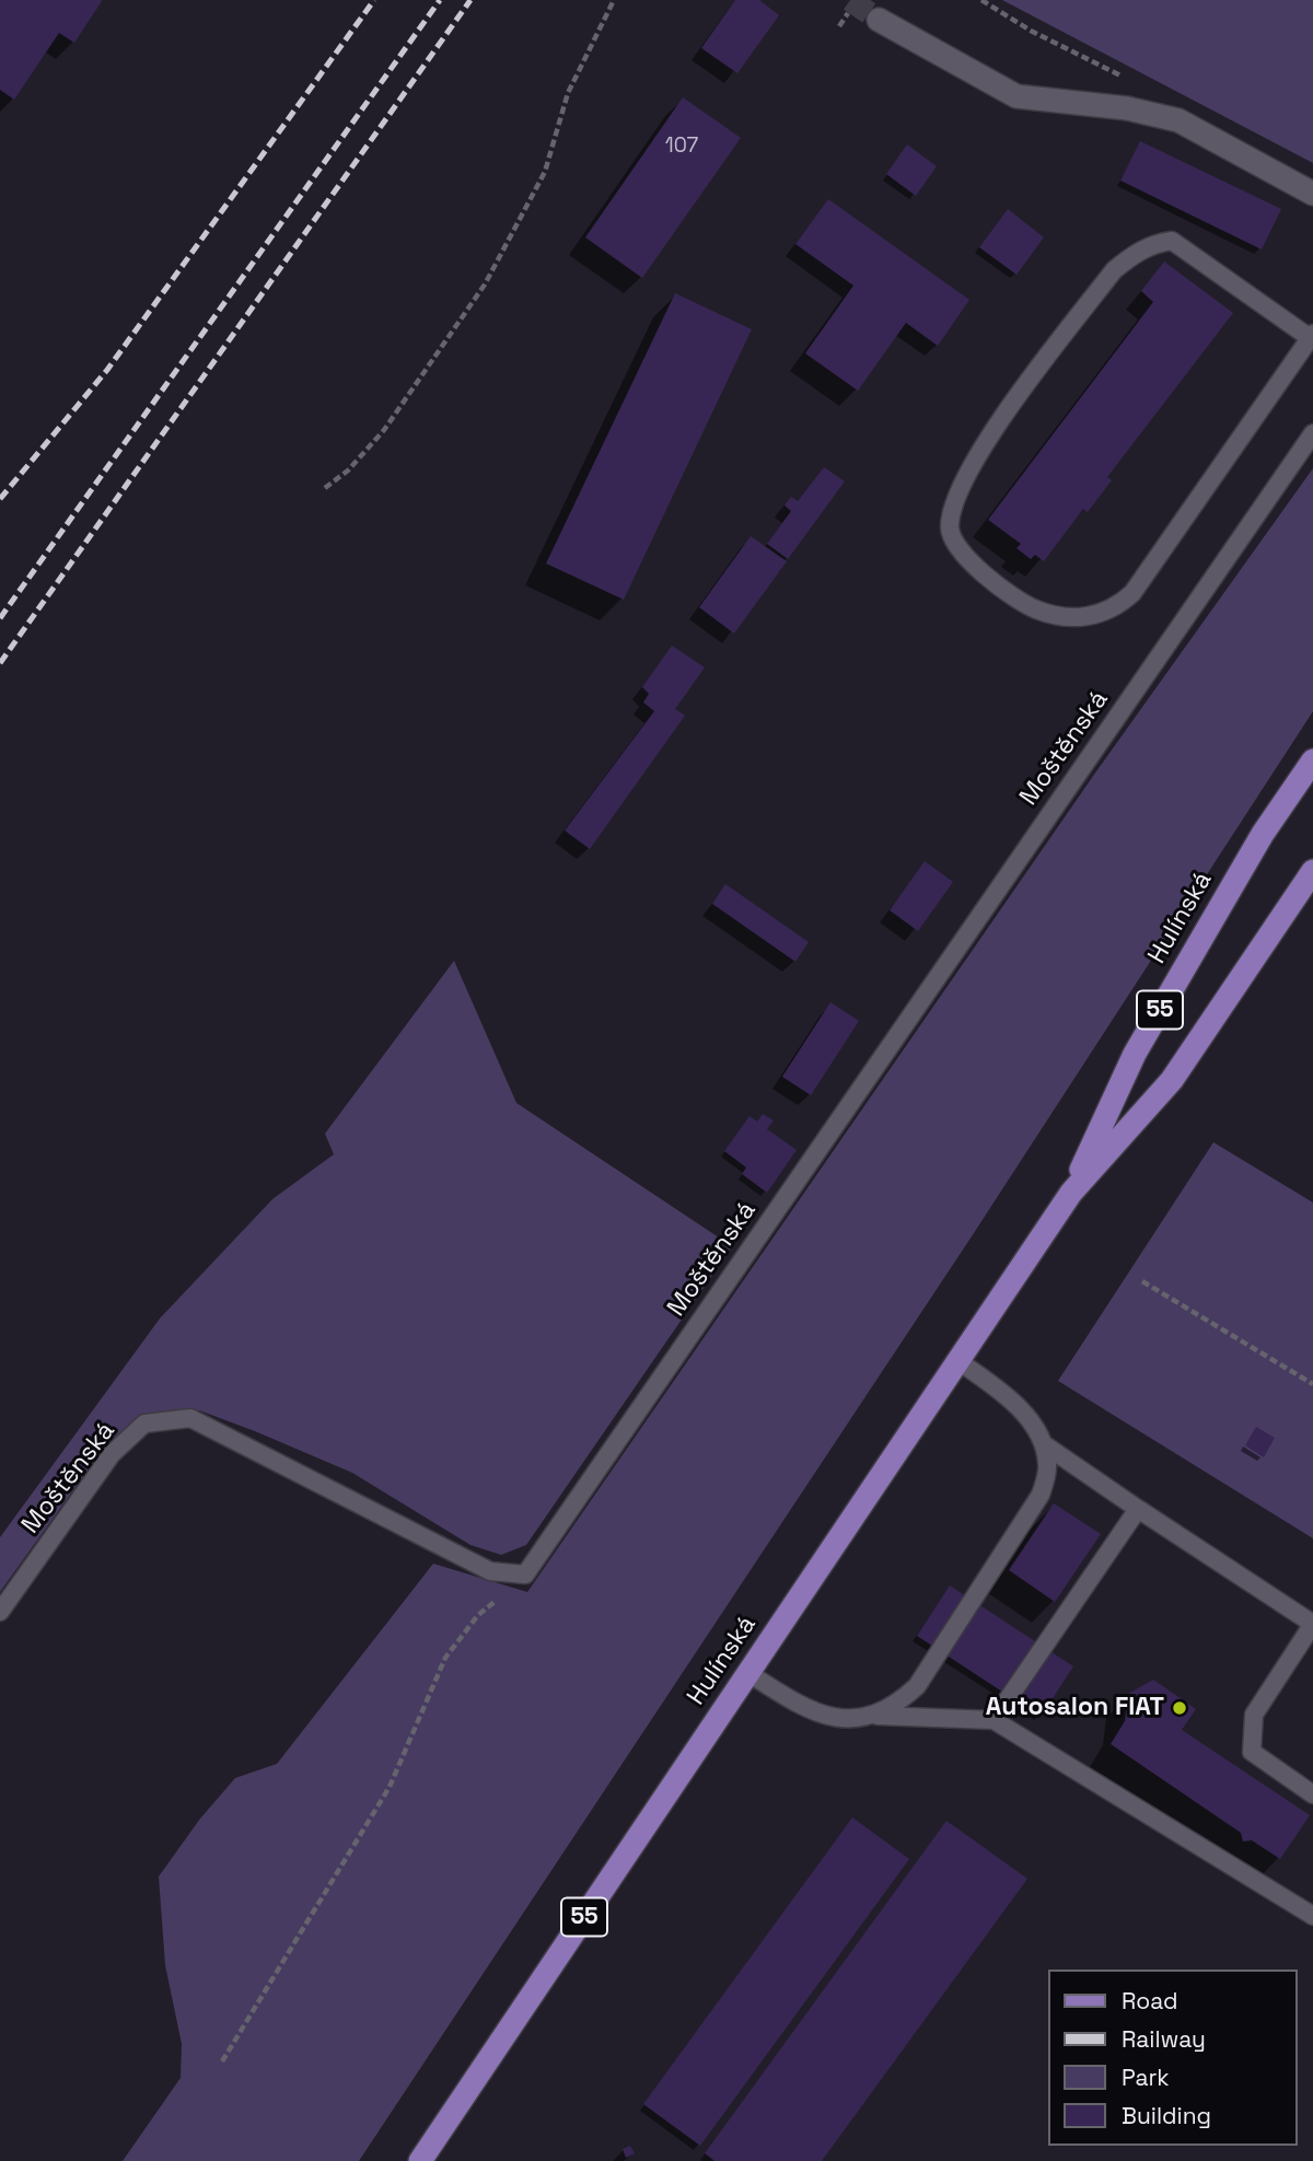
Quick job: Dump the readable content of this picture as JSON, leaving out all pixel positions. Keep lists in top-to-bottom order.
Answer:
{
  "streets": {
    "main road": ["Hulínská", "55"],
    "lane": ["Moštěnská"]
  },
  "places": ["Autosalon FIAT"],
  "house_numbers": ["107"],
  "legend": [
    "Road",
    "Railway",
    "Park",
    "Building"
  ]
}
